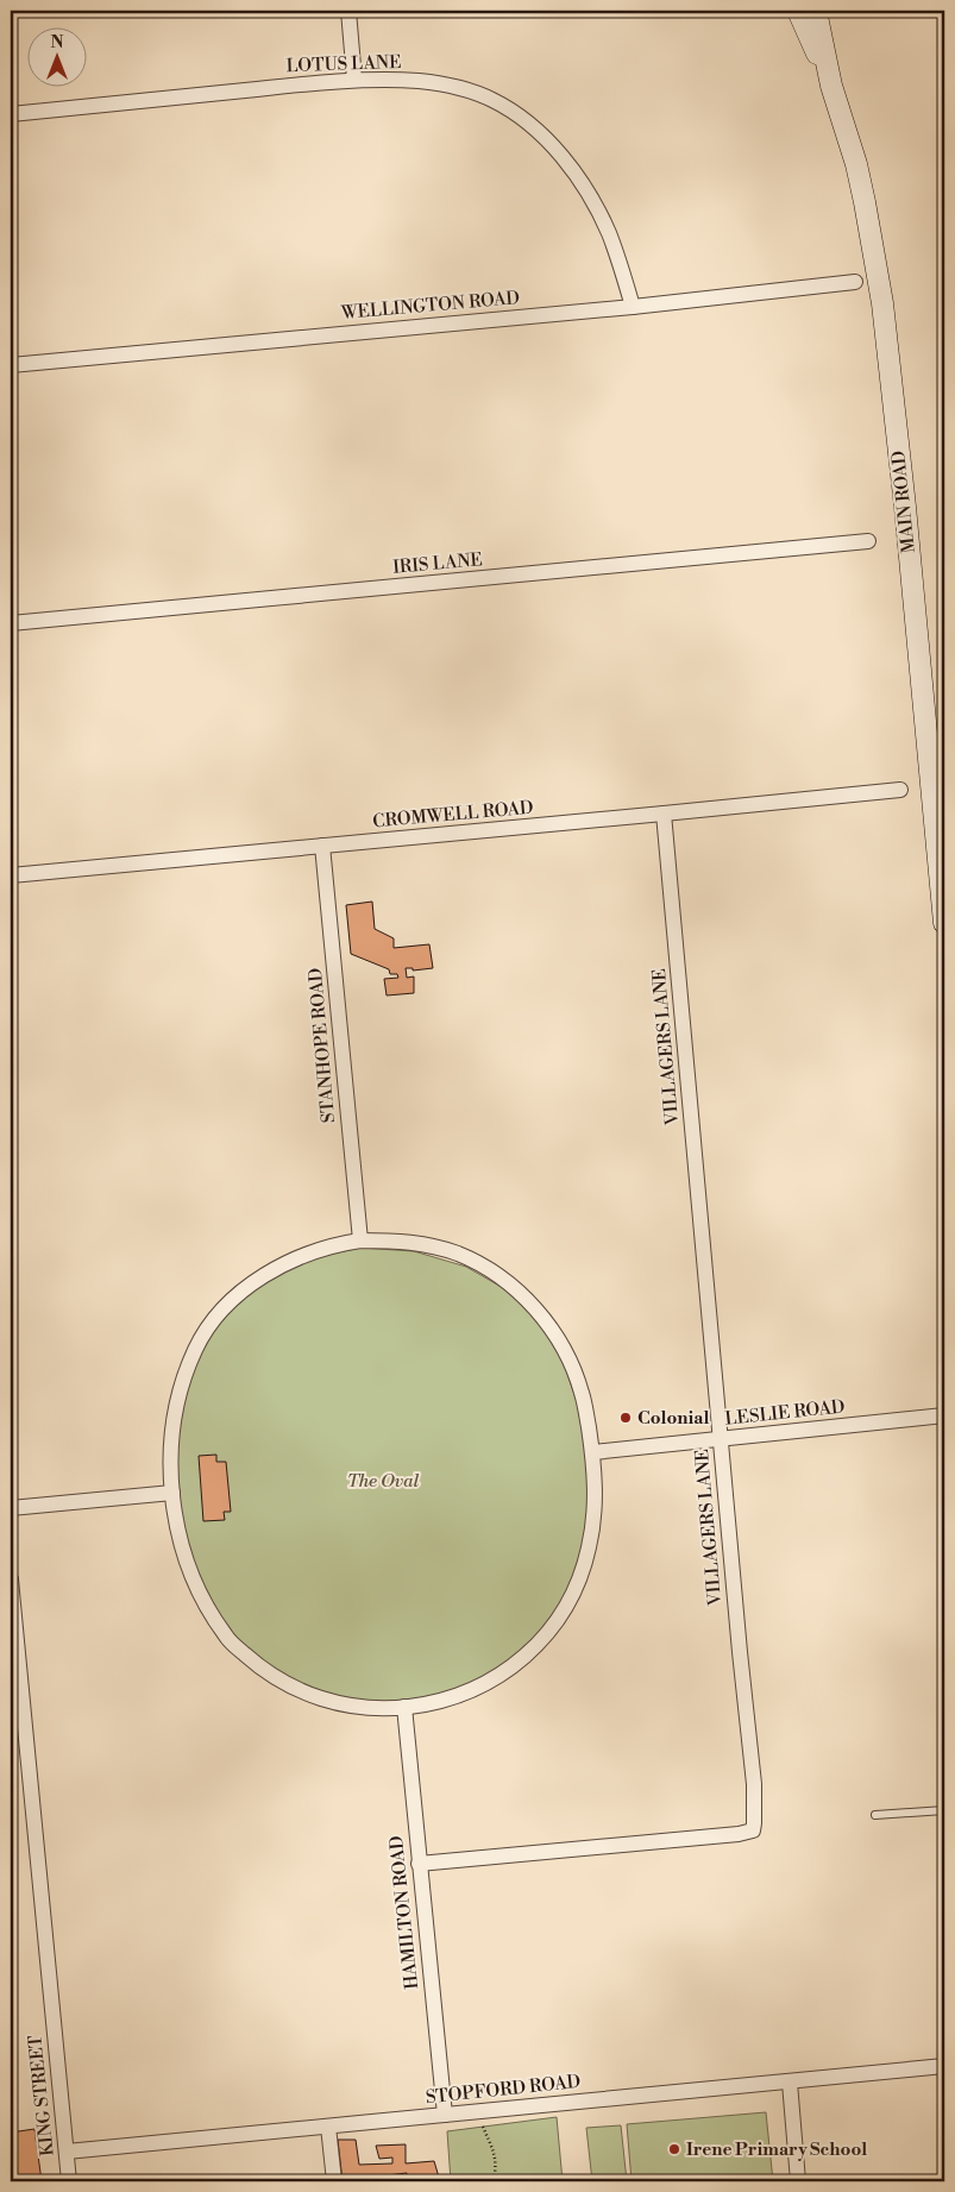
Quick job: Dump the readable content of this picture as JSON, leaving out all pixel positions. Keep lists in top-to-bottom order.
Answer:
{
  "streets": {
    "main road": ["MAIN ROAD"],
    "street": [
      "LOTUS LANE",
      "WELLINGTON ROAD",
      "IRIS LANE",
      "CROMWELL ROAD",
      "STANHOPE ROAD",
      "VILLAGERS LANE",
      "LESLIE ROAD",
      "HAMILTON ROAD",
      "STOPFORD ROAD",
      "KING STREET"
    ]
  },
  "crossings": [
    ["LOTUS LANE", "WELLINGTON ROAD"],
    ["CROMWELL ROAD", "STANHOPE ROAD"],
    ["CROMWELL ROAD", "VILLAGERS LANE"],
    ["VILLAGERS LANE", "LESLIE ROAD"],
    ["VILLAGERS LANE", "HAMILTON ROAD"],
    ["HAMILTON ROAD", "STOPFORD ROAD"],
    ["STOPFORD ROAD", "KING STREET"]
  ],
  "parks": ["The Oval"],
  "places": ["Colonial", "Irene Primary School"],
  "north": "top"
}
